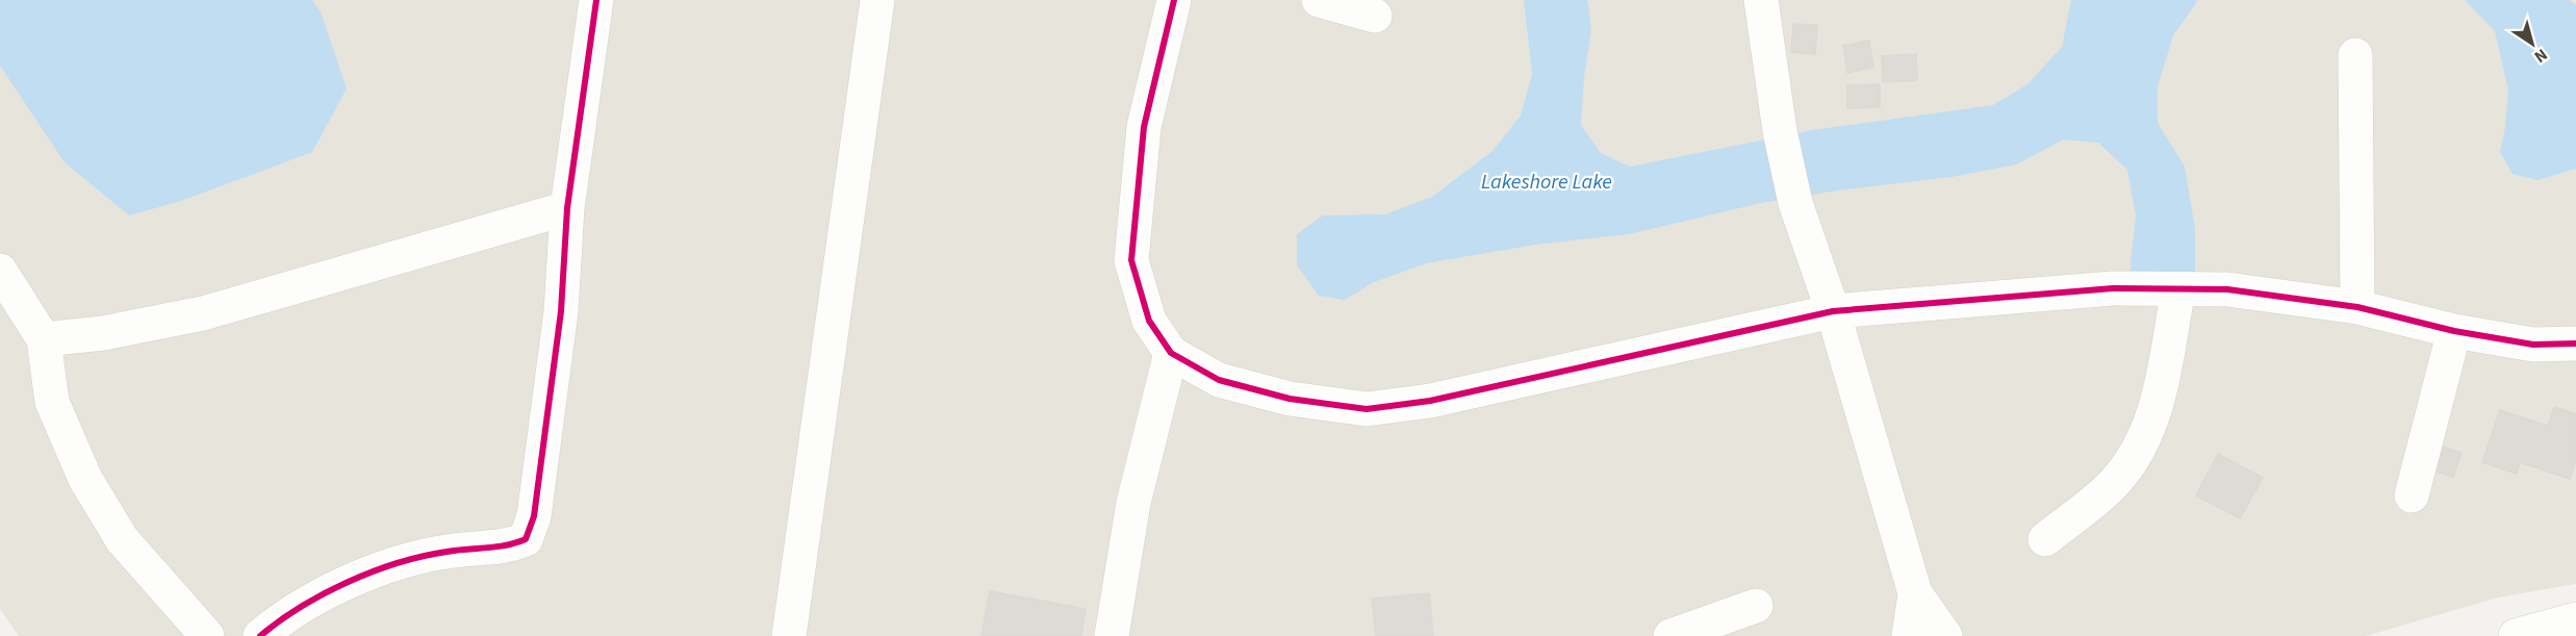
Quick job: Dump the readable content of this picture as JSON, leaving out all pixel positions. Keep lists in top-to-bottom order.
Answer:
{
  "water": ["Lakeshore Lake"],
  "north": "bottom right"
}
